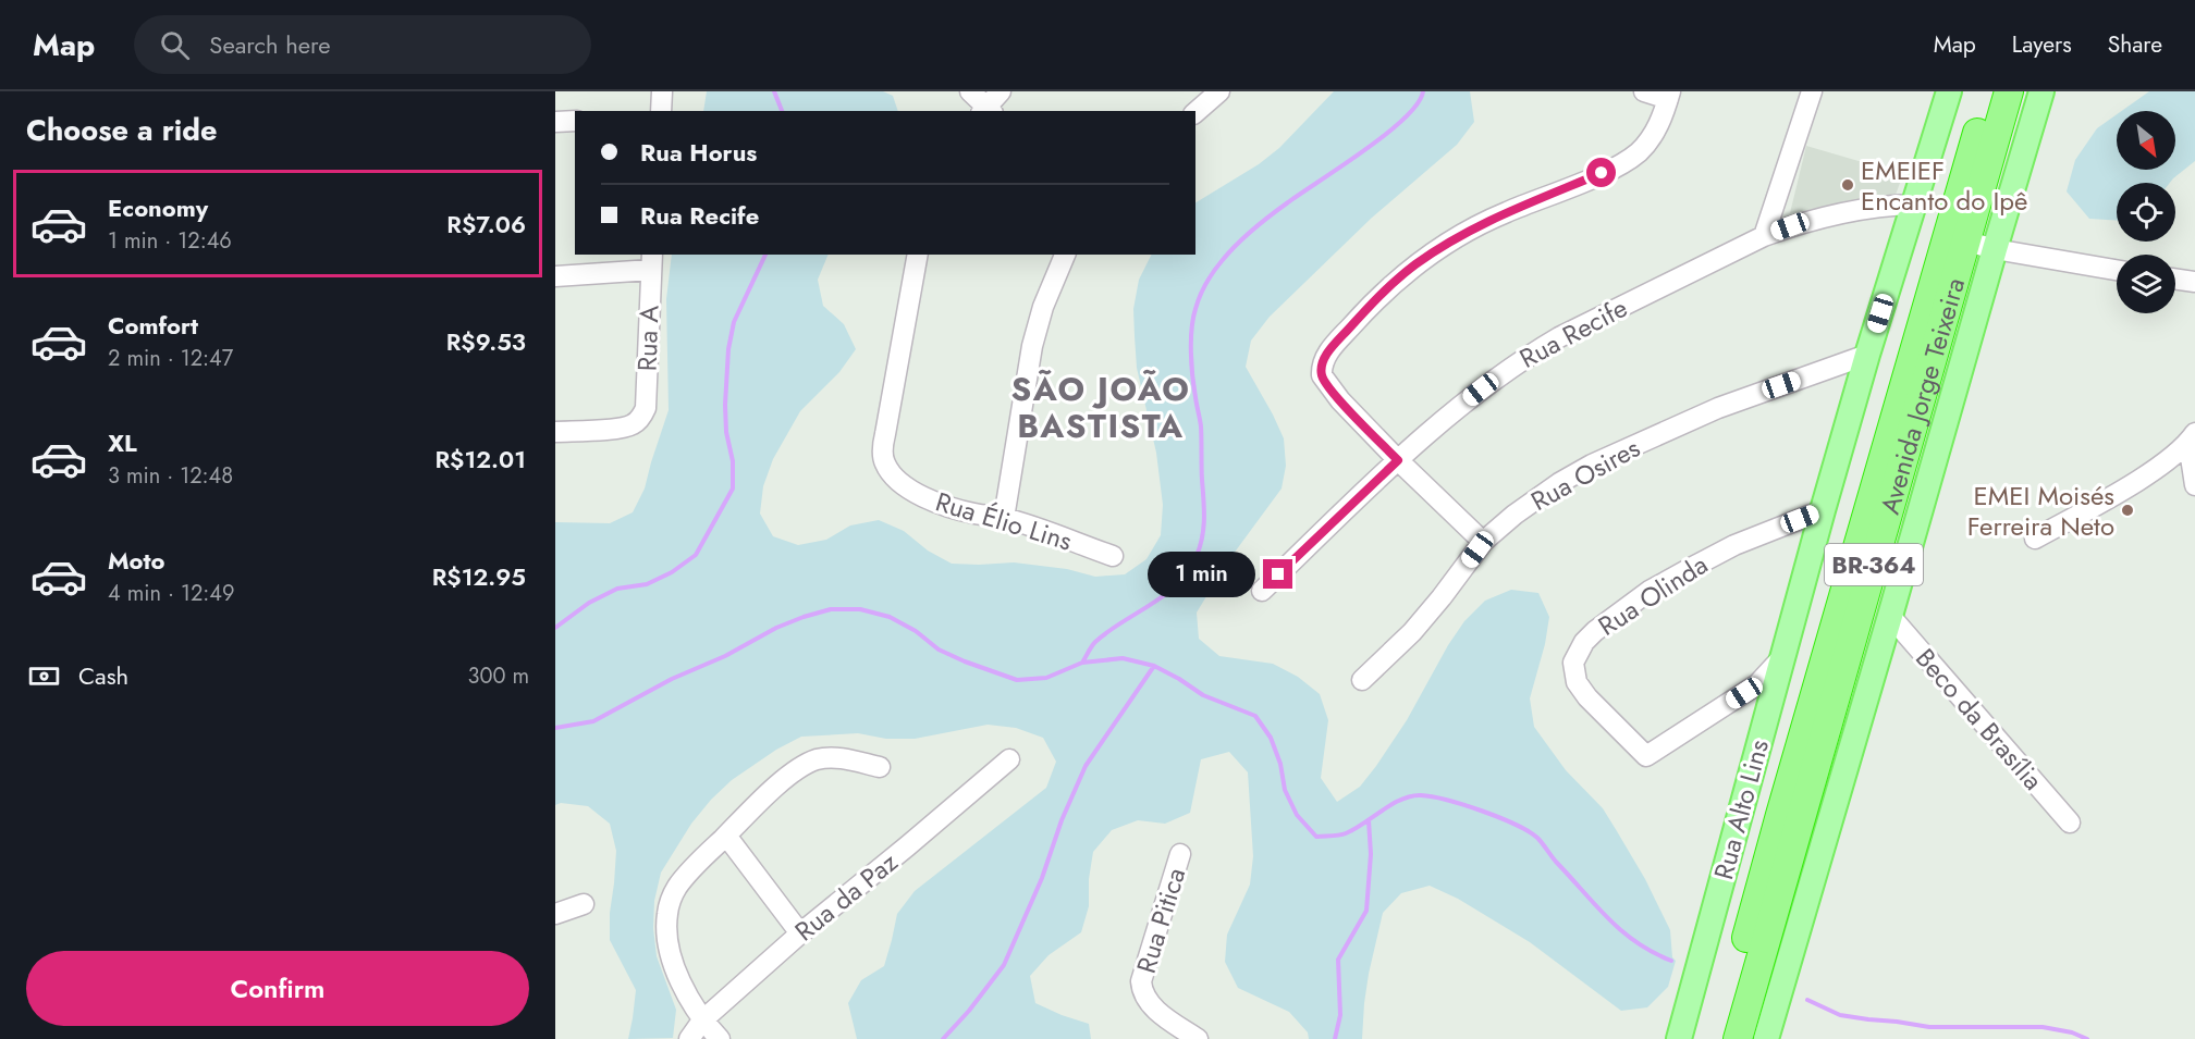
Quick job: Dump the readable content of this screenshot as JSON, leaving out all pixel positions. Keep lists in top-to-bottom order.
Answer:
{
  "streets": {
    "highway": ["Avenida Jorge Teixeira", "BR-364"],
    "main road": ["Rua Alto Lins"],
    "street": [
      "Rua Recife",
      "Rua A",
      "Rua Osires",
      "Rua Élio Lins",
      "Rua Olinda",
      "Beco da Brasília",
      "Rua da Paz",
      "Rua Pitica"
    ]
  },
  "crossings": [
    ["Rua Recife", "Rua Alto Lins"],
    ["Rua Osires", "Rua Alto Lins"],
    ["Rua Olinda", "Rua Alto Lins"]
  ],
  "districts": ["SÃO JOÃO BASTISTA"],
  "places": ["EMEIEF Encanto do Ipê", "EMEI Moisés Ferreira Neto"],
  "north": "bottom right",
  "page": {
    "header": "Map",
    "search": "Search here",
    "nav": ["Map", "Layers", "Share"],
    "heading": "Choose a ride",
    "banner": ["Rua Horus", "Rua Recife"],
    "list": [
      {
        "name": "Economy",
        "note": "1 min · 12:46",
        "value": "R$7.06"
      },
      {
        "name": "Comfort",
        "note": "2 min · 12:47",
        "value": "R$9.53"
      },
      {
        "name": "XL",
        "note": "3 min · 12:48",
        "value": "R$12.01"
      },
      {
        "name": "Moto",
        "note": "4 min · 12:49",
        "value": "R$12.95"
      }
    ],
    "bubble": "1 min",
    "pay": ["Cash", "300 m"],
    "buttons": "Confirm"
  }
}
